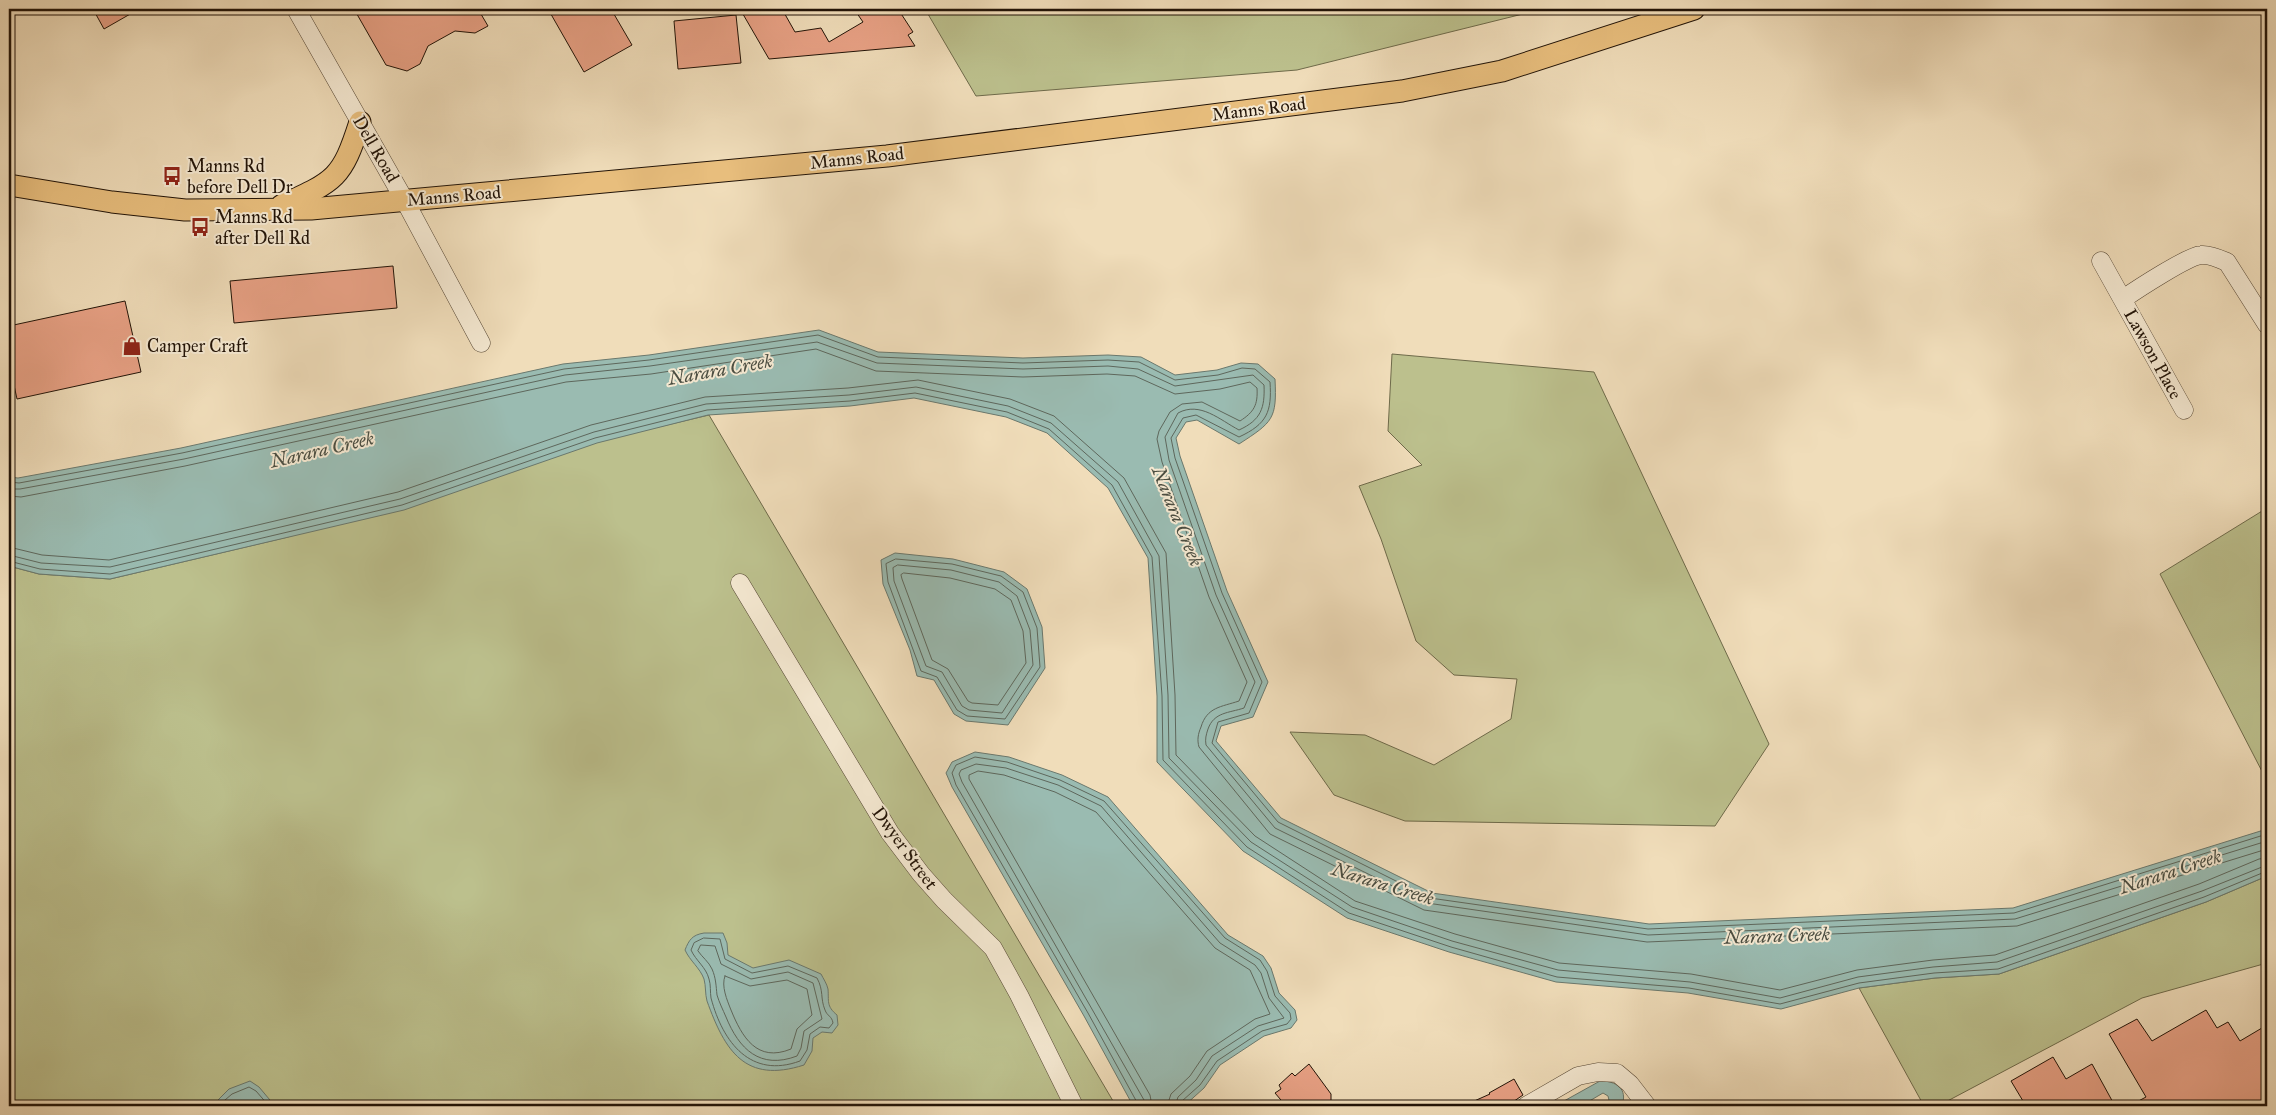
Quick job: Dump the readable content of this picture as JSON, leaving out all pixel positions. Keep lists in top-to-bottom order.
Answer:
{
  "streets": {
    "main road": ["Manns Road"],
    "street": ["Dell Road", "Lawson Place", "Dwyer Street"]
  },
  "crossings": [
    ["Manns Road", "Dell Road"]
  ],
  "water": ["Narara Creek"],
  "places": {
    "bus stop": ["Manns Rd before Dell Dr", "Manns Rd after Dell Rd"],
    "shop": ["Camper Craft"]
  }
}
